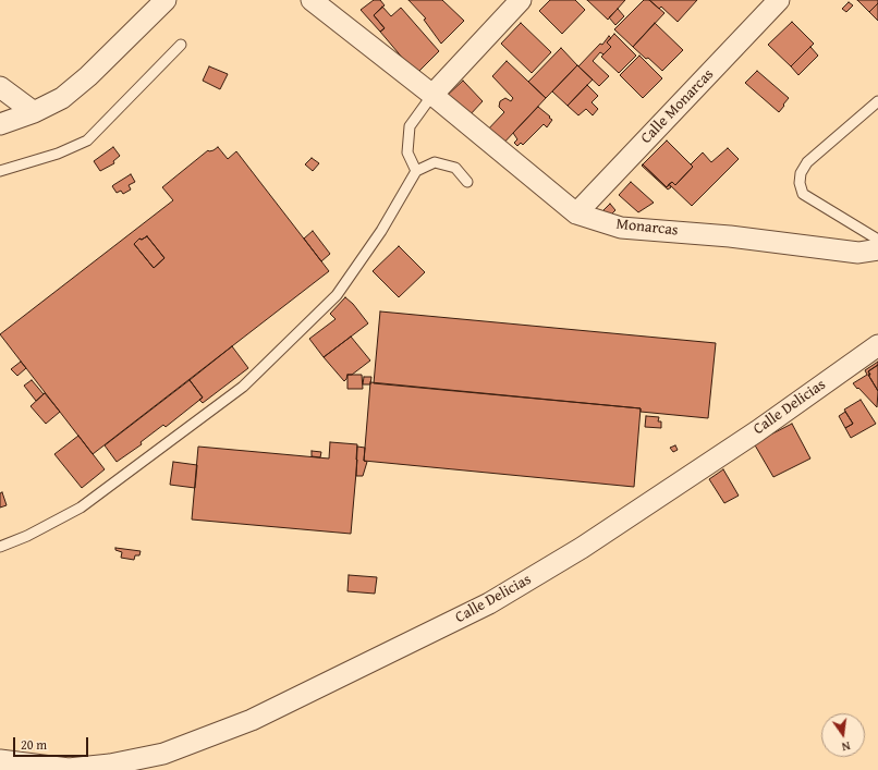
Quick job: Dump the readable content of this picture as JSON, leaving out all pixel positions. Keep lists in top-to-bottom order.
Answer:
{
  "streets": {
    "street": ["Calle Monarcas", "Monarcas", "Calle Delicias"]
  },
  "crossings": [
    ["Calle Monarcas", "Monarcas"]
  ],
  "scale_bar": "20 m",
  "north": "bottom"
}
